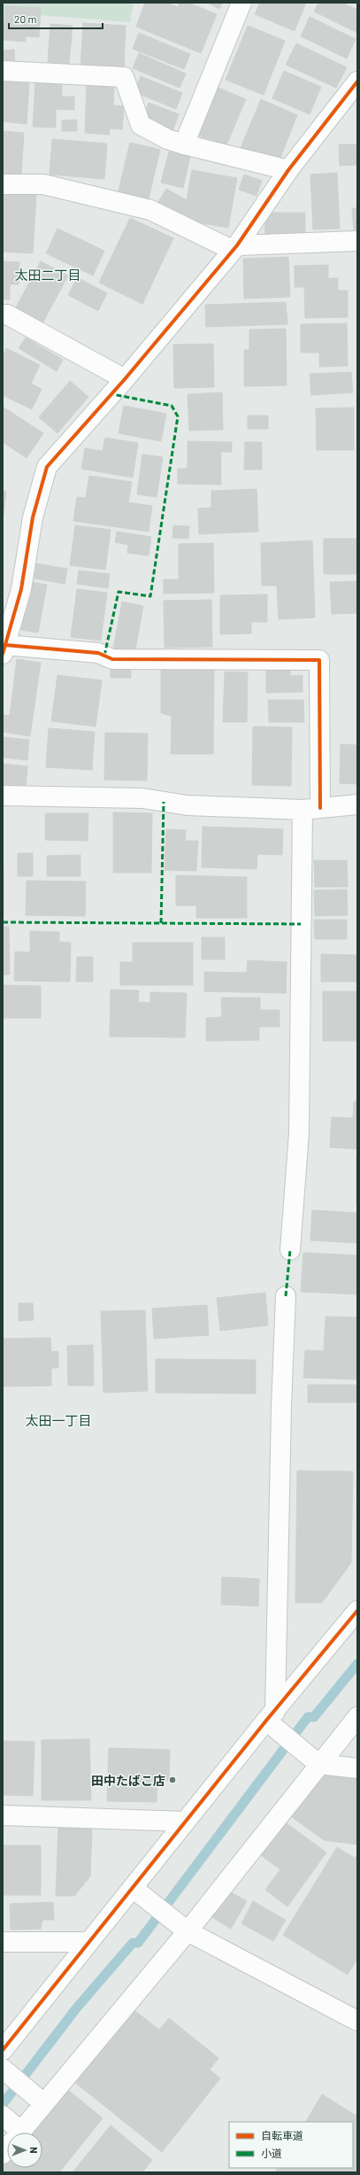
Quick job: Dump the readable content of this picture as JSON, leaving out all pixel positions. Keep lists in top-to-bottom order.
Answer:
{
  "districts": ["太田二丁目", "太田一丁目"],
  "places": ["田中たばこ店"],
  "legend": ["自転車道", "小道"],
  "scale_bar": "20 m",
  "north": "right"
}
